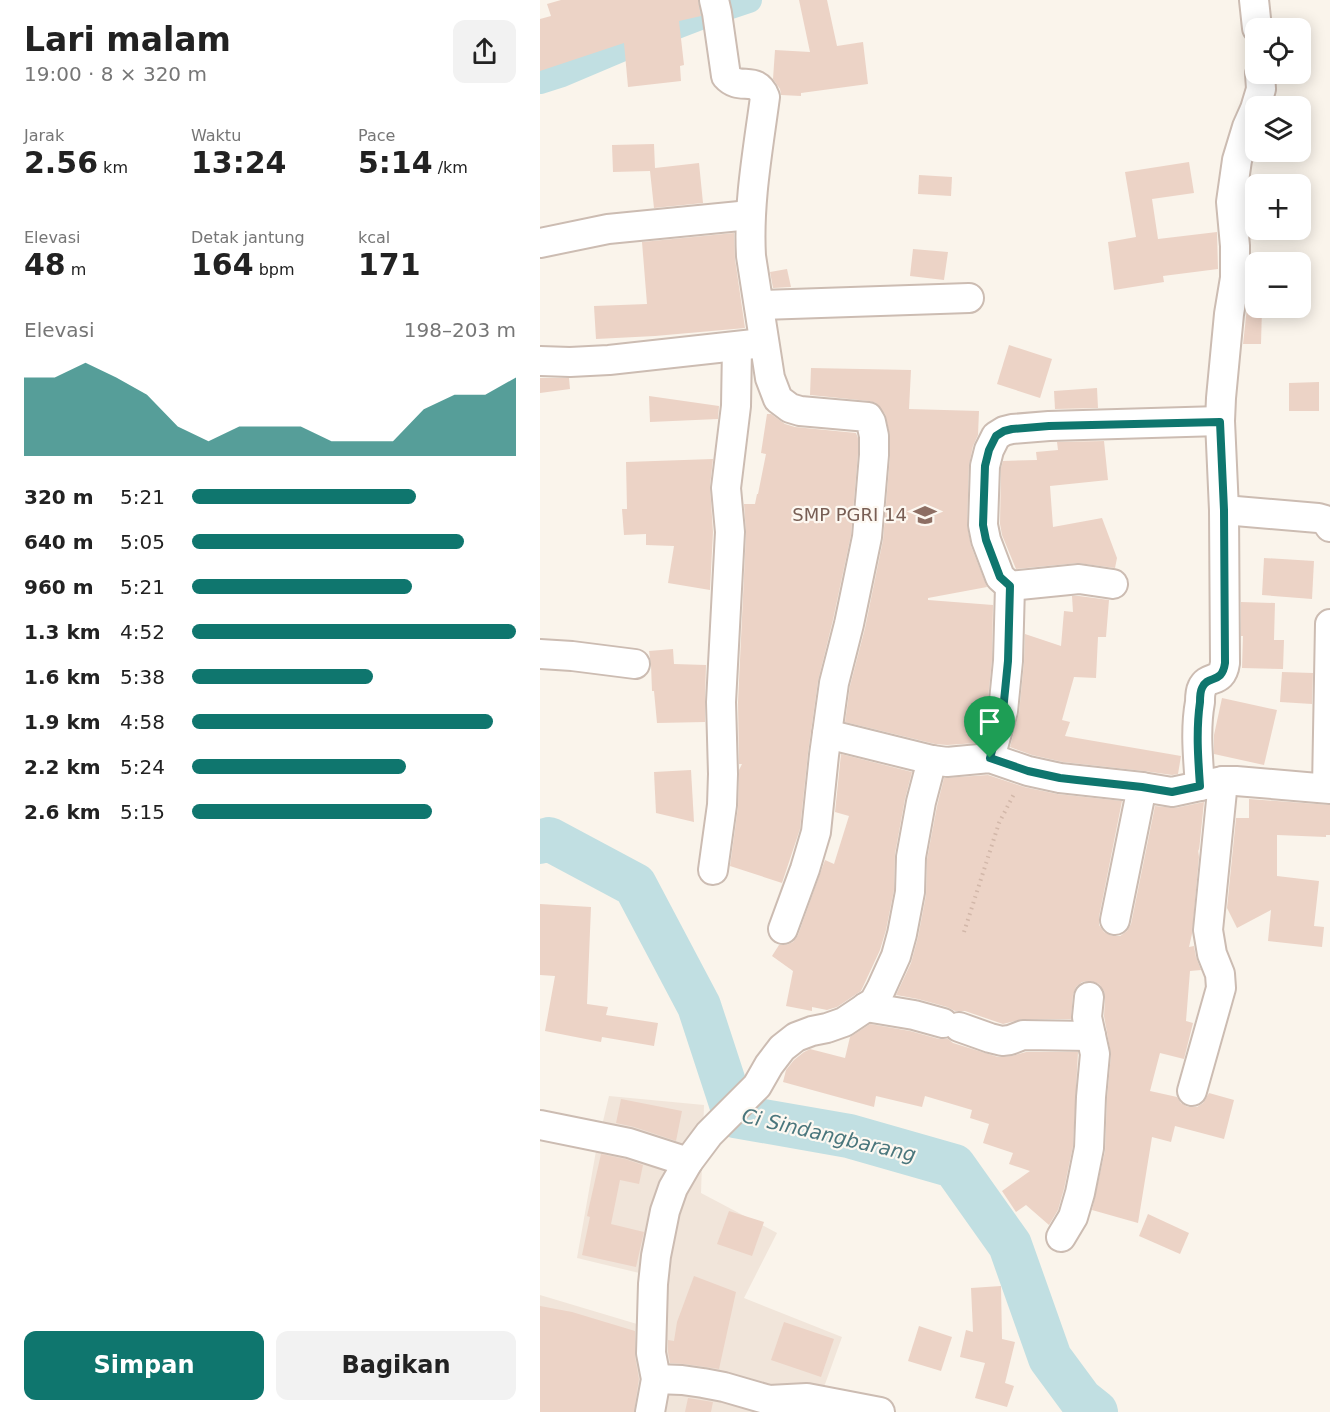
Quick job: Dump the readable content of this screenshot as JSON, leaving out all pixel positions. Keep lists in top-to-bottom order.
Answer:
{
  "water": ["Ci Sindangbarang"],
  "places": {
    "school or university": ["SMP PGRI 14"]
  },
  "page": {
    "heading": ["Lari malam", "19:00 · 8 × 320 m"],
    "map_buttons": ["+", "−"],
    "stats": [
      ["Jarak", "2.56 km"],
      ["Waktu", "13:24"],
      ["Pace", "5:14 /km"],
      ["Elevasi", "48 m"],
      ["Detak jantung", "164 bpm"],
      ["kcal", "171"]
    ],
    "chart": ["Elevasi", "198–203 m"],
    "list": [
      {
        "name": "320 m",
        "note": "5:21"
      },
      {
        "name": "640 m",
        "note": "5:05"
      },
      {
        "name": "960 m",
        "note": "5:21"
      },
      {
        "name": "1.3 km",
        "note": "4:52"
      },
      {
        "name": "1.6 km",
        "note": "5:38"
      },
      {
        "name": "1.9 km",
        "note": "4:58"
      },
      {
        "name": "2.2 km",
        "note": "5:24"
      },
      {
        "name": "2.6 km",
        "note": "5:15"
      }
    ],
    "buttons": ["Simpan", "Bagikan"]
  }
}
